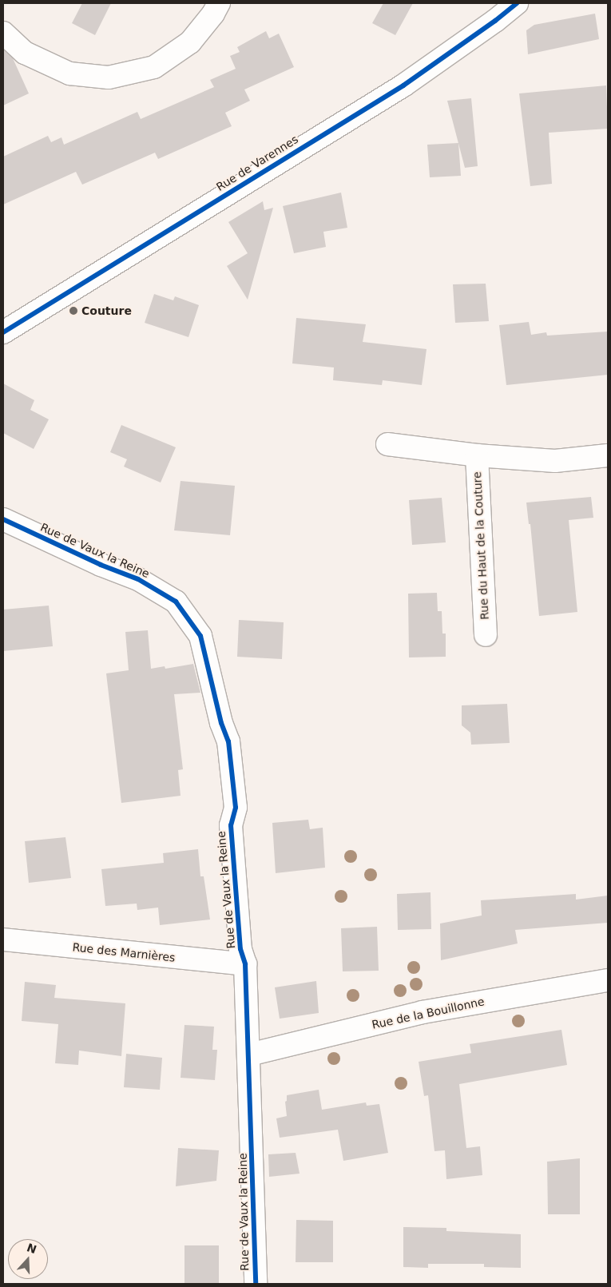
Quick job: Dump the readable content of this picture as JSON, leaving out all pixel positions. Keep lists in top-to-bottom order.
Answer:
{
  "streets": {
    "street": [
      "Rue de Varennes",
      "Rue du Haut de la Couture",
      "Rue de Vaux la Reine",
      "Rue des Marnières",
      "Rue de la Bouillonne"
    ]
  },
  "crossings": [
    ["Rue de Vaux la Reine", "Rue des Marnières"],
    ["Rue de Vaux la Reine", "Rue de la Bouillonne"]
  ],
  "places": ["Couture"],
  "north": "top"
}
